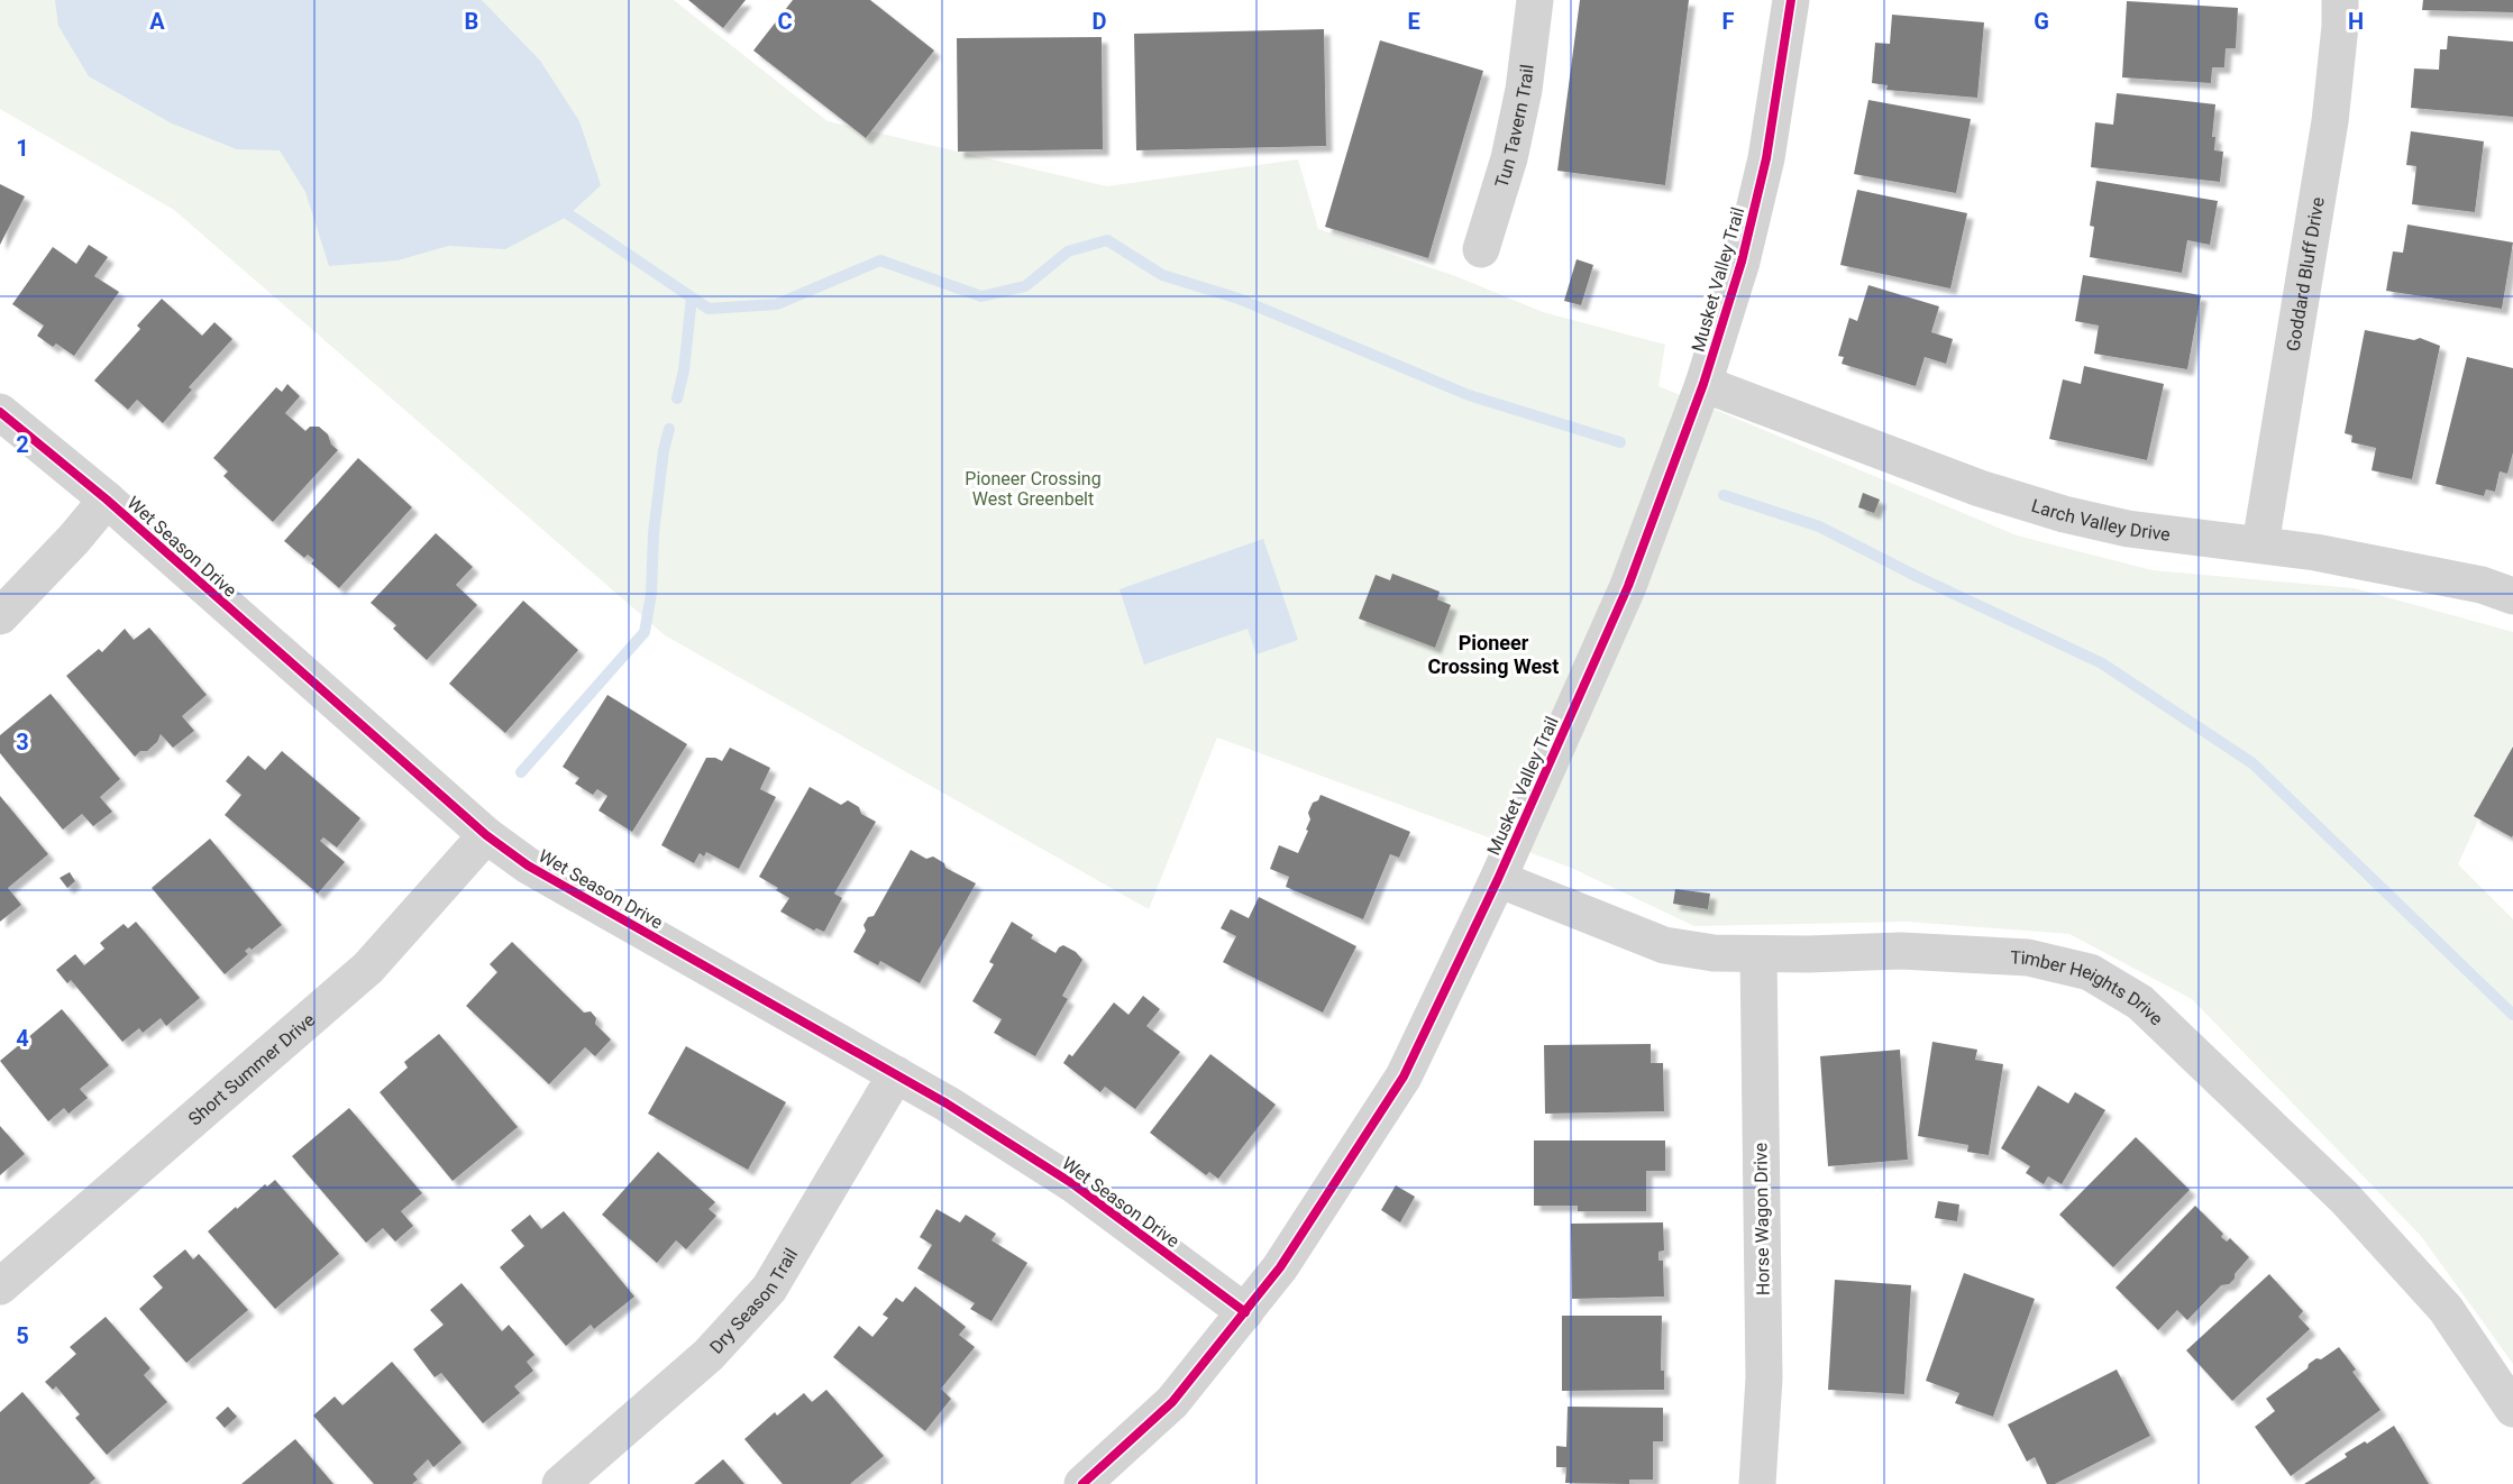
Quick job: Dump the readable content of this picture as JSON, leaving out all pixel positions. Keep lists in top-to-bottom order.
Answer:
{
  "streets": {
    "street": [
      "Tun Tavern Trail",
      "Goddard Bluff Drive",
      "Musket Valley Trail",
      "Larch Valley Drive",
      "Wet Season Drive",
      "Timber Heights Drive",
      "Short Summer Drive",
      "Horse Wagon Drive",
      "Dry Season Trail"
    ]
  },
  "crossings": [
    ["Goddard Bluff Drive", "Larch Valley Drive"],
    ["Musket Valley Trail", "Larch Valley Drive"],
    ["Musket Valley Trail", "Wet Season Drive"],
    ["Musket Valley Trail", "Timber Heights Drive"],
    ["Wet Season Drive", "Short Summer Drive"],
    ["Wet Season Drive", "Dry Season Trail"],
    ["Timber Heights Drive", "Horse Wagon Drive"]
  ],
  "districts": ["Pioneer Crossing West"],
  "parks": ["Pioneer Crossing West Greenbelt"],
  "grid": {
    "columns": [
      "A",
      "B",
      "C",
      "D",
      "E",
      "F",
      "G",
      "H"
    ],
    "rows": [
      "1",
      "2",
      "3",
      "4",
      "5"
    ]
  }
}
